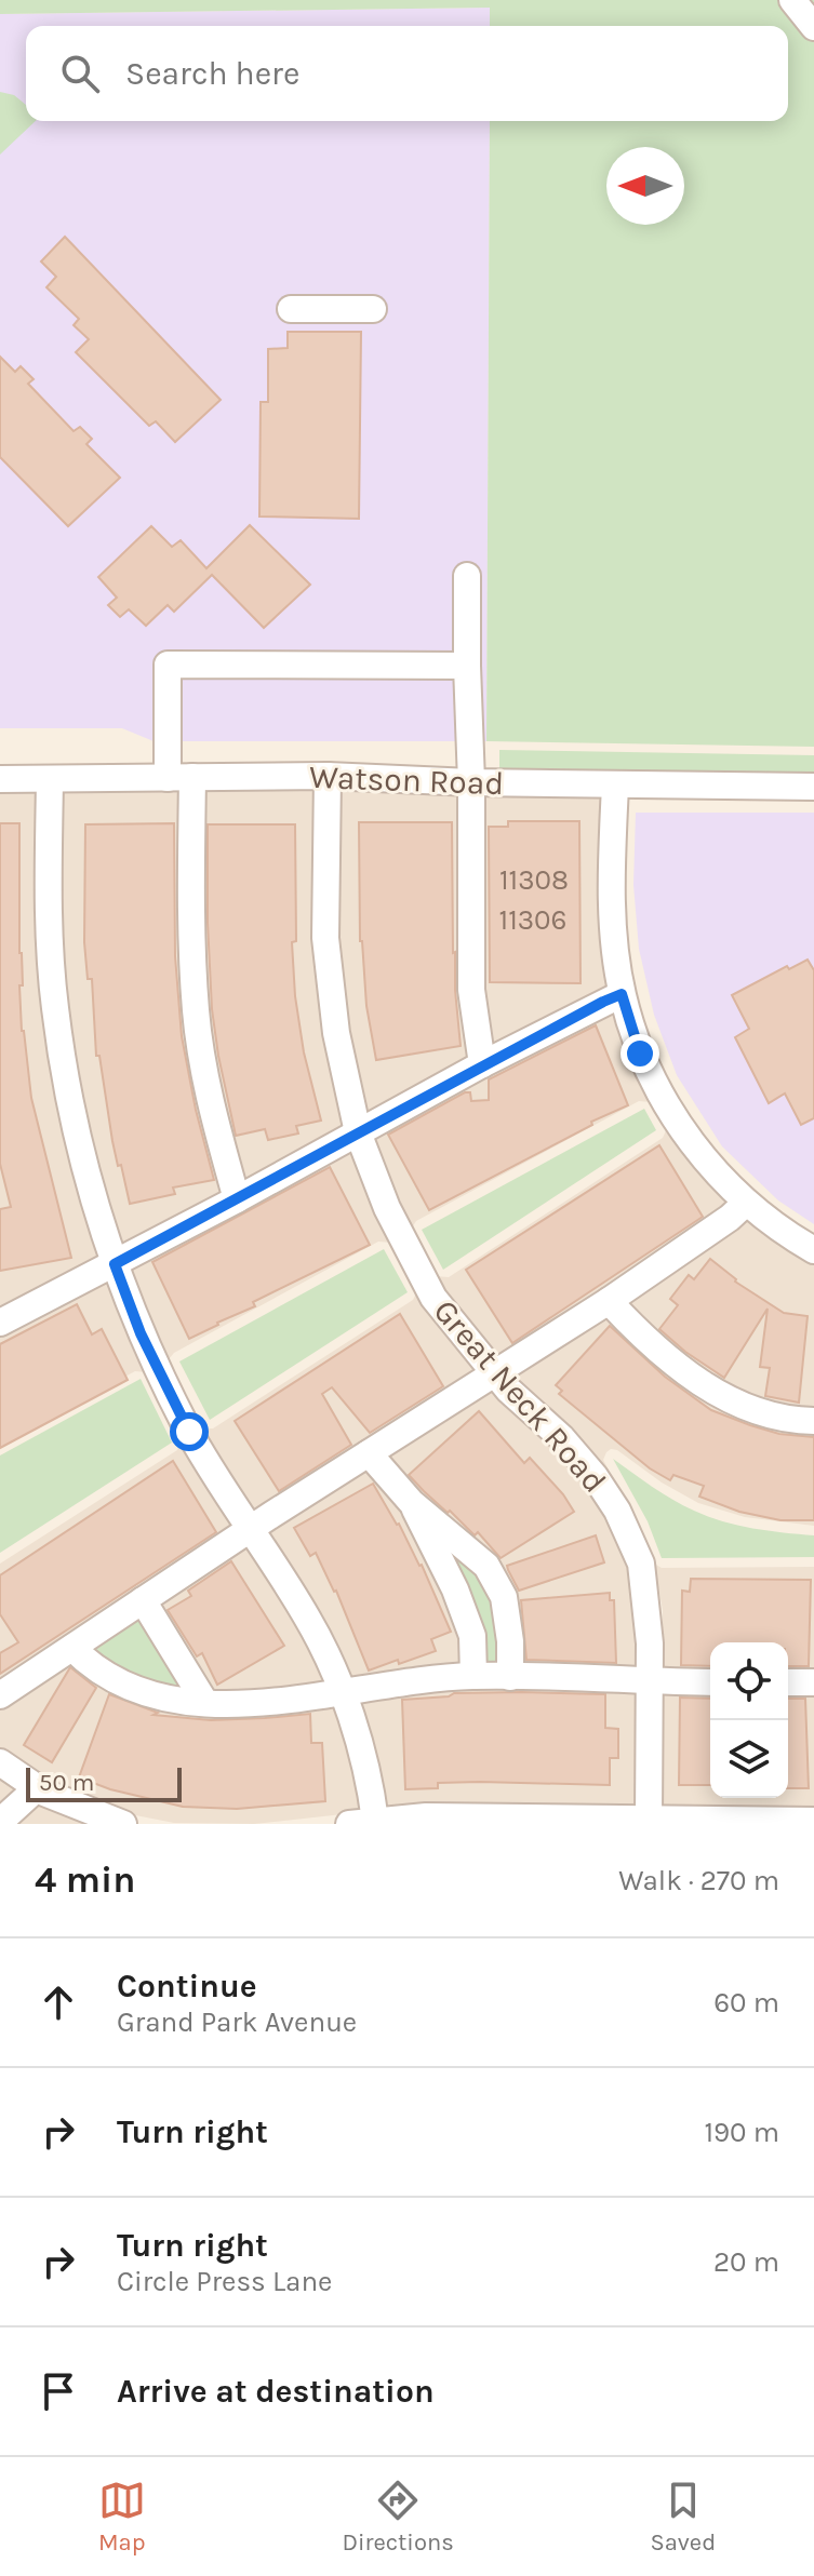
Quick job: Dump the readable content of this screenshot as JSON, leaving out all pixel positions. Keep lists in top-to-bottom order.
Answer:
{
  "streets": {
    "street": ["Watson Road", "Great Neck Road"]
  },
  "crossings": [
    ["Watson Road", "Great Neck Road"]
  ],
  "house_numbers": ["11308", "11306"],
  "scale_bar": "50 m",
  "north": "left",
  "page": {
    "search": "Search here",
    "scale": "50 m",
    "heading": ["4 min", "Walk · 270 m"],
    "list": [
      ["Continue", "Grand Park Avenue", "60 m"],
      ["Turn right", "190 m"],
      ["Turn right", "Circle Press Lane", "20 m"],
      "Arrive at destination"
    ],
    "nav": ["Map", "Directions", "Saved"]
  }
}
